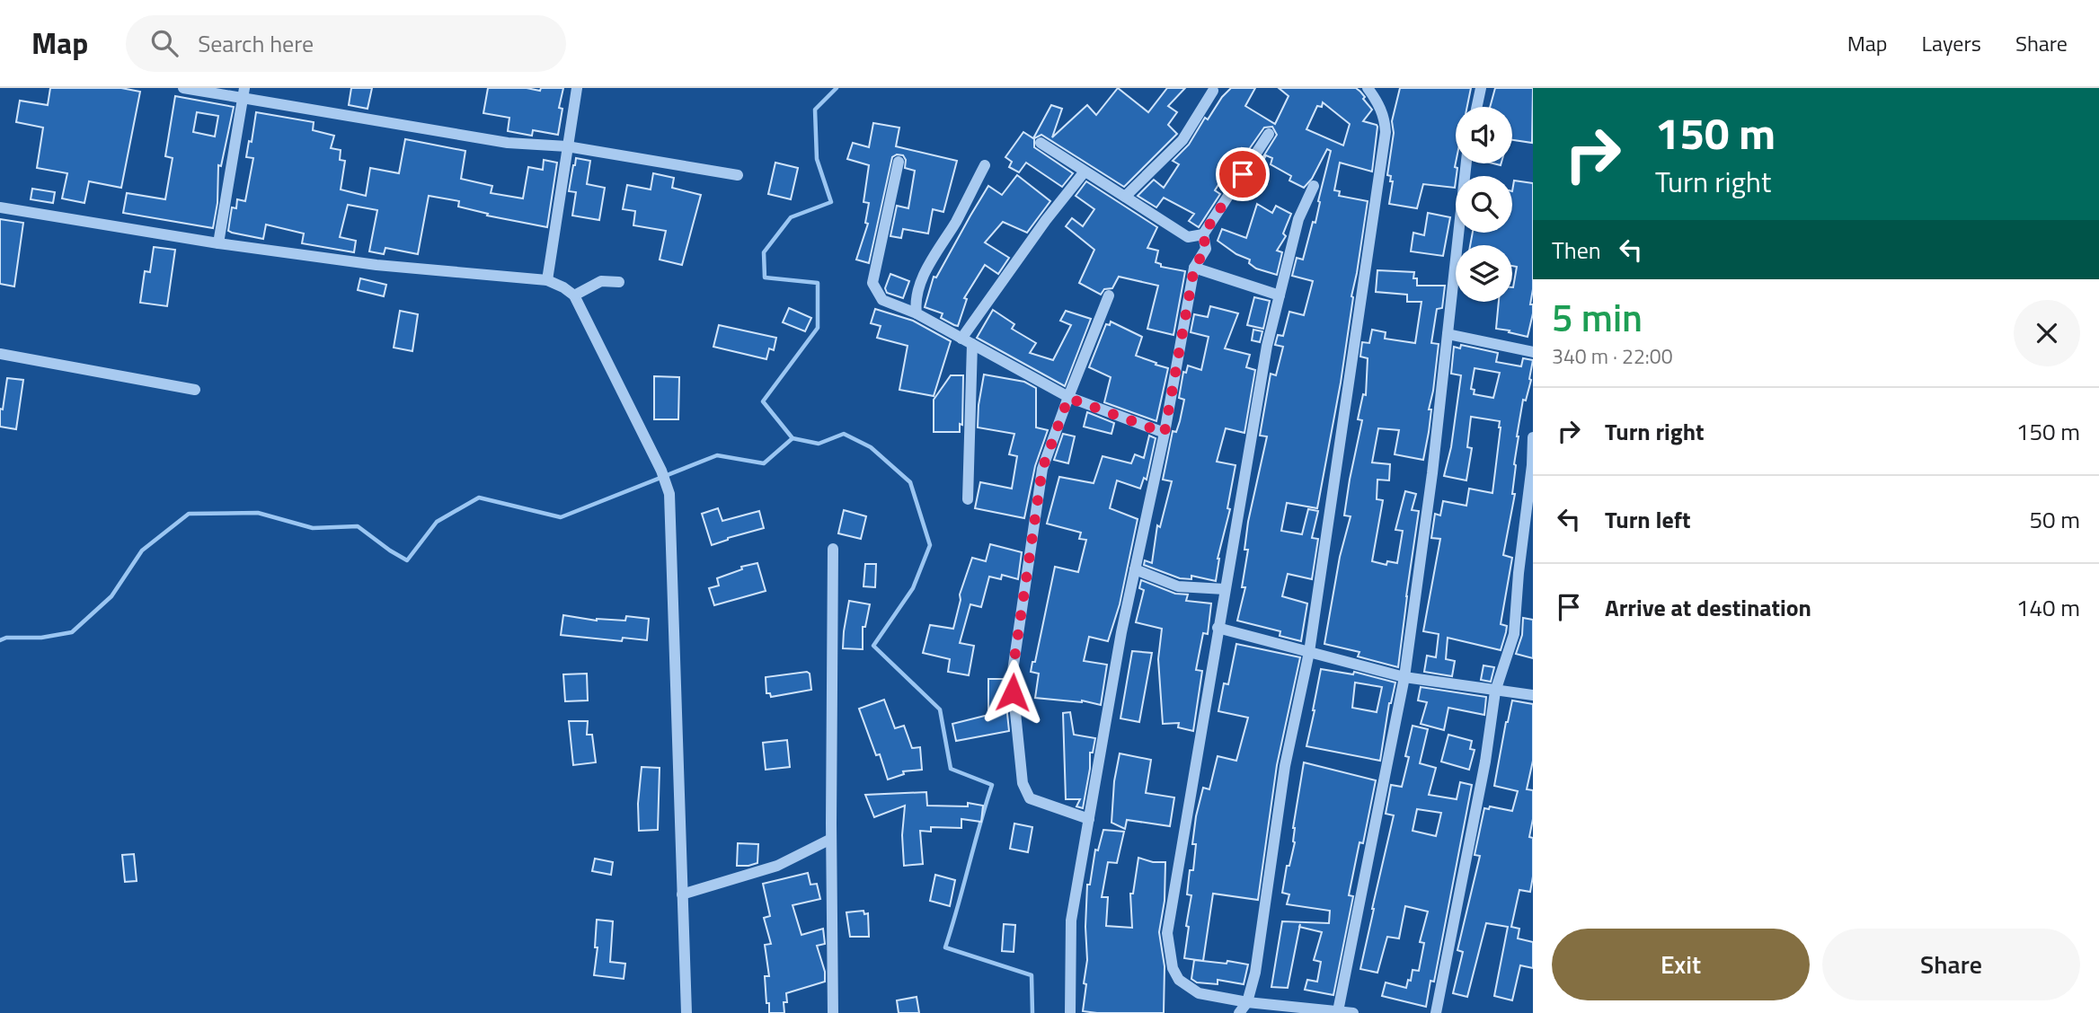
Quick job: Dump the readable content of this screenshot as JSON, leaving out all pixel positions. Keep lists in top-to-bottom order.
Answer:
{
  "page": {
    "header": "Map",
    "search": "Search here",
    "nav": ["Map", "Layers", "Share"],
    "turn": ["150 m", "Turn right"],
    "then": "Then",
    "heading": ["5 min", "340 m · 22:00"],
    "list": [
      {
        "name": "Turn right",
        "value": "150 m"
      },
      {
        "name": "Turn left",
        "value": "50 m"
      },
      {
        "name": "Arrive at destination",
        "value": "140 m"
      }
    ],
    "buttons": ["Exit", "Share"]
  }
}
